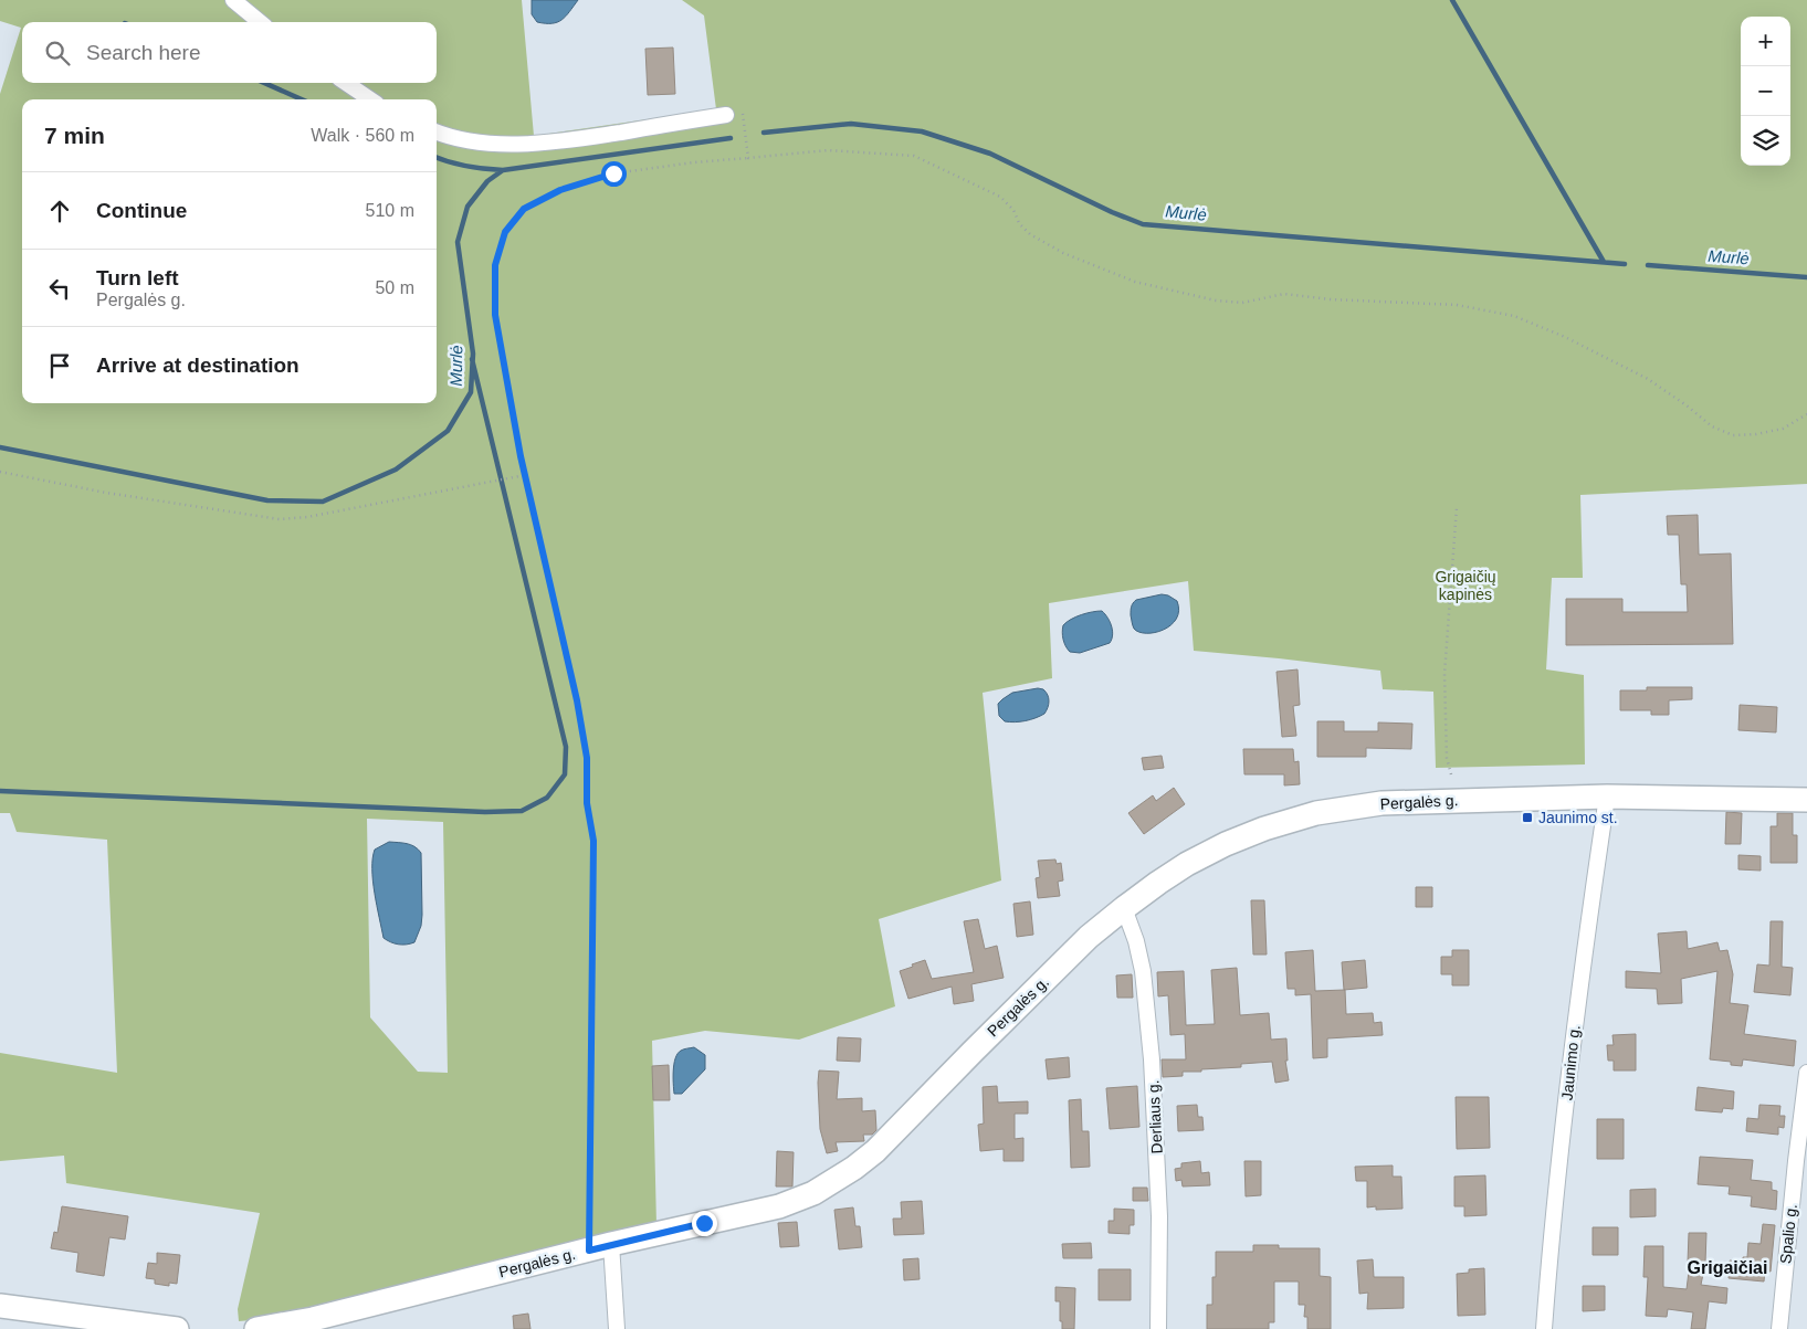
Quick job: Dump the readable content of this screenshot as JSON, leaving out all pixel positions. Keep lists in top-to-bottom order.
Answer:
{
  "streets": {
    "main road": ["Pergalės g."],
    "street": ["Jaunimo g.", "Derliaus g.", "Spalio g."]
  },
  "crossings": [
    ["Pergalės g.", "Jaunimo g."],
    ["Pergalės g.", "Derliaus g."]
  ],
  "districts": ["Grigaičiai"],
  "water": ["Murlė"],
  "parks": ["Grigaičių kapinės"],
  "places": {
    "transit": ["Jaunimo st."]
  },
  "page": {
    "map_buttons": ["+", "−"],
    "search": "Search here",
    "heading": ["7 min", "Walk · 560 m"],
    "list": [
      ["Continue", "510 m"],
      ["Turn left", "Pergalės g.", "50 m"],
      "Arrive at destination"
    ]
  }
}
